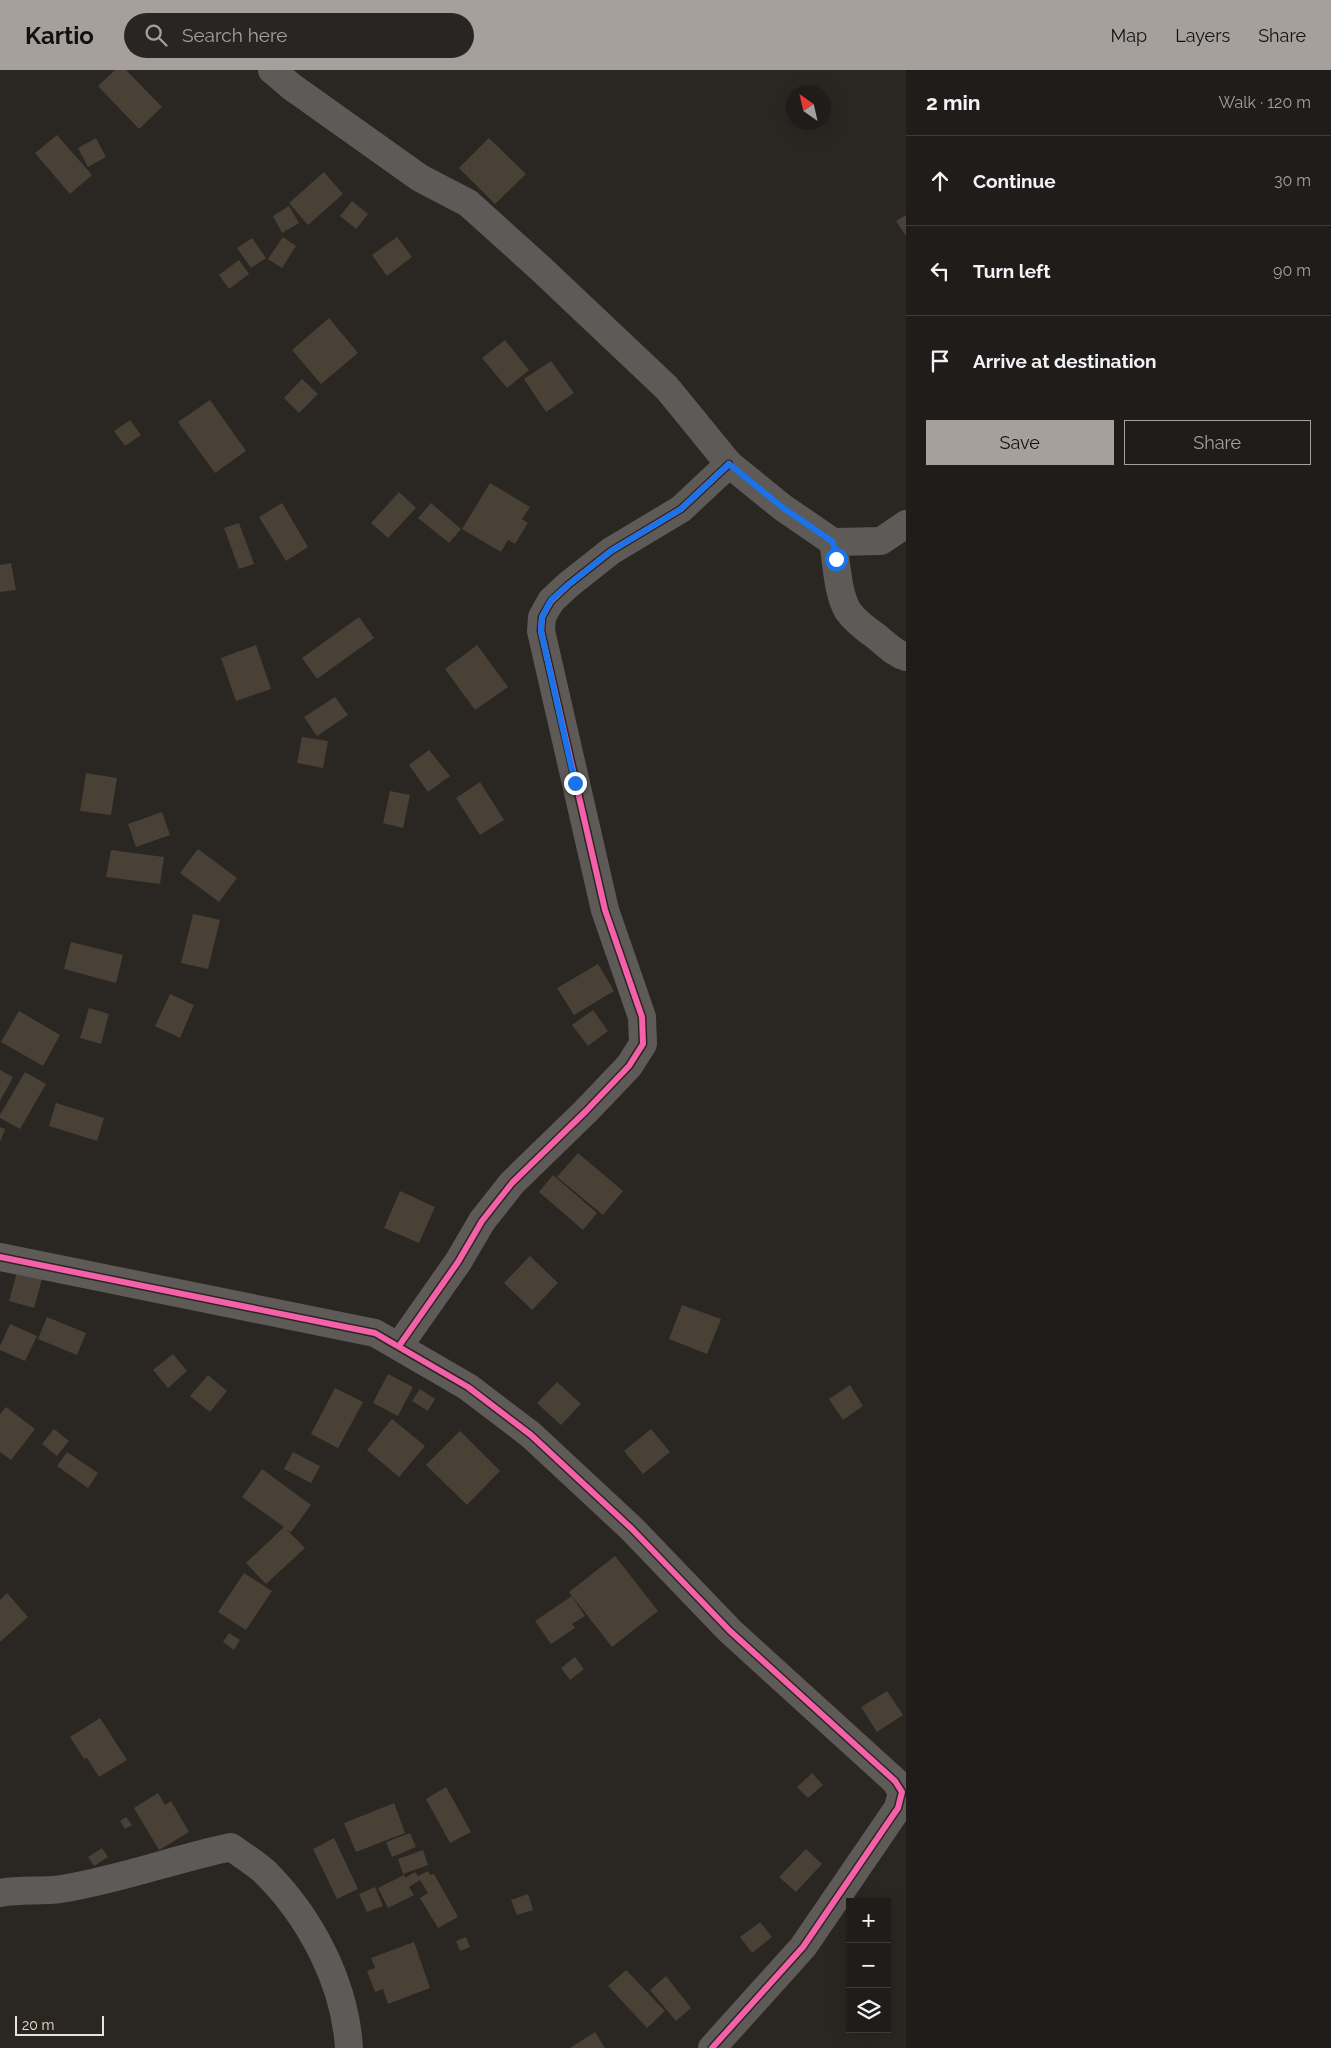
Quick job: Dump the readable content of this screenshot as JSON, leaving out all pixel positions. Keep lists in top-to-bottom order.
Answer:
{
  "scale_bar": "20 m",
  "north": "top left",
  "page": {
    "header": "Kartio",
    "search": "Search here",
    "nav": ["Map", "Layers", "Share"],
    "heading": ["2 min", "Walk · 120 m"],
    "list": [
      ["Continue", "30 m"],
      ["Turn left", "90 m"],
      "Arrive at destination"
    ],
    "buttons": ["Save", "Share"],
    "map_buttons": ["+", "−"],
    "scale": "20 m"
  }
}
